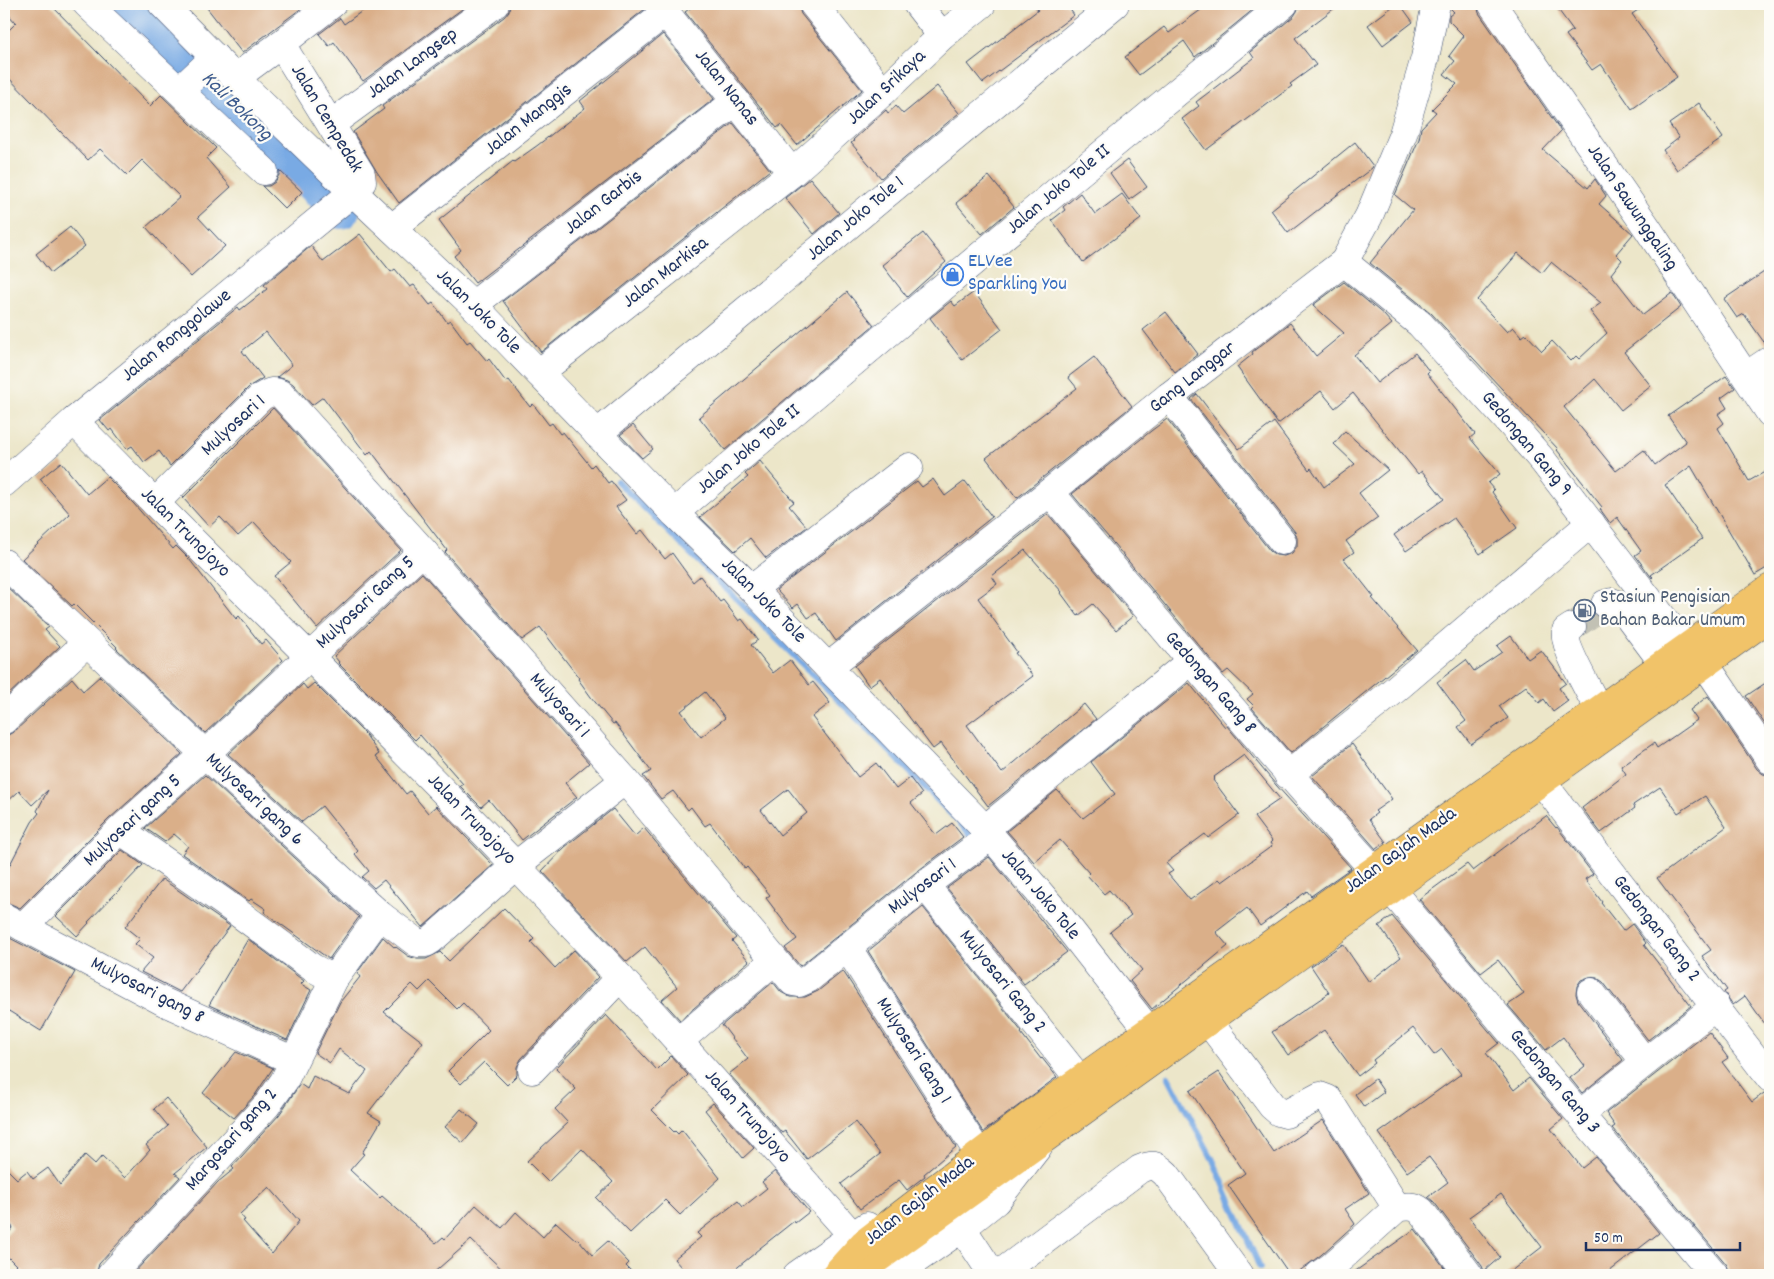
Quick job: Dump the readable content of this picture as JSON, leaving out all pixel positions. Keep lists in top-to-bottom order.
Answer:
{
  "streets": {
    "main road": ["Jalan Gajah Mada"],
    "street": [
      "Jalan Langsep",
      "Jalan Nanas",
      "Jalan Srikaya",
      "Jalan Cempedak",
      "Jalan Manggis",
      "Jalan Joko Tole II",
      "Jalan Garbis",
      "Jalan Sawunggaling",
      "Jalan Joko Tole 1",
      "Jalan Markisa",
      "Jalan Joko Tole",
      "Jalan Ronggolawe",
      "Gang Langgar",
      "Mulyosari 1",
      "Gedongan Gang 9",
      "Jalan Trunojoyo",
      "Mulyosari Gang 5",
      "Gedongan Gang 8",
      "Mulyosari gang 6",
      "Mulyosari gang 5",
      "Gedongan Gang 2",
      "Mulyosari Gang 2",
      "Mulyosari gang 8",
      "Mulyosari Gang 1",
      "Gedongan Gang 3",
      "Margosari gang 2"
    ]
  },
  "crossings": [
    ["Jalan Langsep", "Jalan Cempedak"],
    ["Jalan Nanas", "Jalan Srikaya"],
    ["Jalan Nanas", "Jalan Manggis"],
    ["Jalan Nanas", "Jalan Garbis"],
    ["Jalan Nanas", "Jalan Markisa"],
    ["Jalan Srikaya", "Jalan Markisa"],
    ["Jalan Cempedak", "Jalan Joko Tole"],
    ["Jalan Cempedak", "Jalan Ronggolawe"],
    ["Jalan Manggis", "Jalan Joko Tole"],
    ["Jalan Joko Tole II", "Jalan Joko Tole"],
    ["Jalan Garbis", "Jalan Joko Tole"],
    ["Jalan Joko Tole 1", "Jalan Joko Tole"],
    ["Jalan Markisa", "Jalan Joko Tole"],
    ["Jalan Joko Tole", "Jalan Ronggolawe"],
    ["Jalan Joko Tole", "Gang Langgar"],
    ["Jalan Joko Tole", "Mulyosari 1"],
    ["Jalan Joko Tole", "Jalan Gajah Mada"],
    ["Jalan Ronggolawe", "Jalan Trunojoyo"],
    ["Gang Langgar", "Gedongan Gang 9"],
    ["Gang Langgar", "Gedongan Gang 8"],
    ["Mulyosari 1", "Jalan Trunojoyo"],
    ["Mulyosari 1", "Mulyosari Gang 5"],
    ["Mulyosari 1", "Gedongan Gang 8"],
    ["Mulyosari 1", "Mulyosari gang 6"],
    ["Mulyosari 1", "Mulyosari Gang 2"],
    ["Mulyosari 1", "Mulyosari Gang 1"],
    ["Gedongan Gang 9", "Jalan Gajah Mada"],
    ["Jalan Trunojoyo", "Mulyosari Gang 5"],
    ["Jalan Trunojoyo", "Mulyosari gang 6"],
    ["Jalan Trunojoyo", "Mulyosari gang 5"],
    ["Jalan Trunojoyo", "Jalan Gajah Mada"],
    ["Mulyosari Gang 5", "Mulyosari gang 5"],
    ["Gedongan Gang 8", "Jalan Gajah Mada"],
    ["Gedongan Gang 8", "Gedongan Gang 3"],
    ["Mulyosari gang 6", "Mulyosari gang 5"],
    ["Mulyosari gang 6", "Margosari gang 2"],
    ["Mulyosari gang 5", "Mulyosari gang 8"],
    ["Jalan Gajah Mada", "Gedongan Gang 2"],
    ["Jalan Gajah Mada", "Mulyosari Gang 2"],
    ["Jalan Gajah Mada", "Mulyosari Gang 1"],
    ["Jalan Gajah Mada", "Gedongan Gang 3"],
    ["Mulyosari gang 8", "Margosari gang 2"]
  ],
  "water": ["Kali Bokong"],
  "places": {
    "shop": ["ELVee Sparkling You"],
    "fuel station": ["Stasiun Pengisian Bahan Bakar Umum"]
  },
  "scale_bar": "50 m"
}
